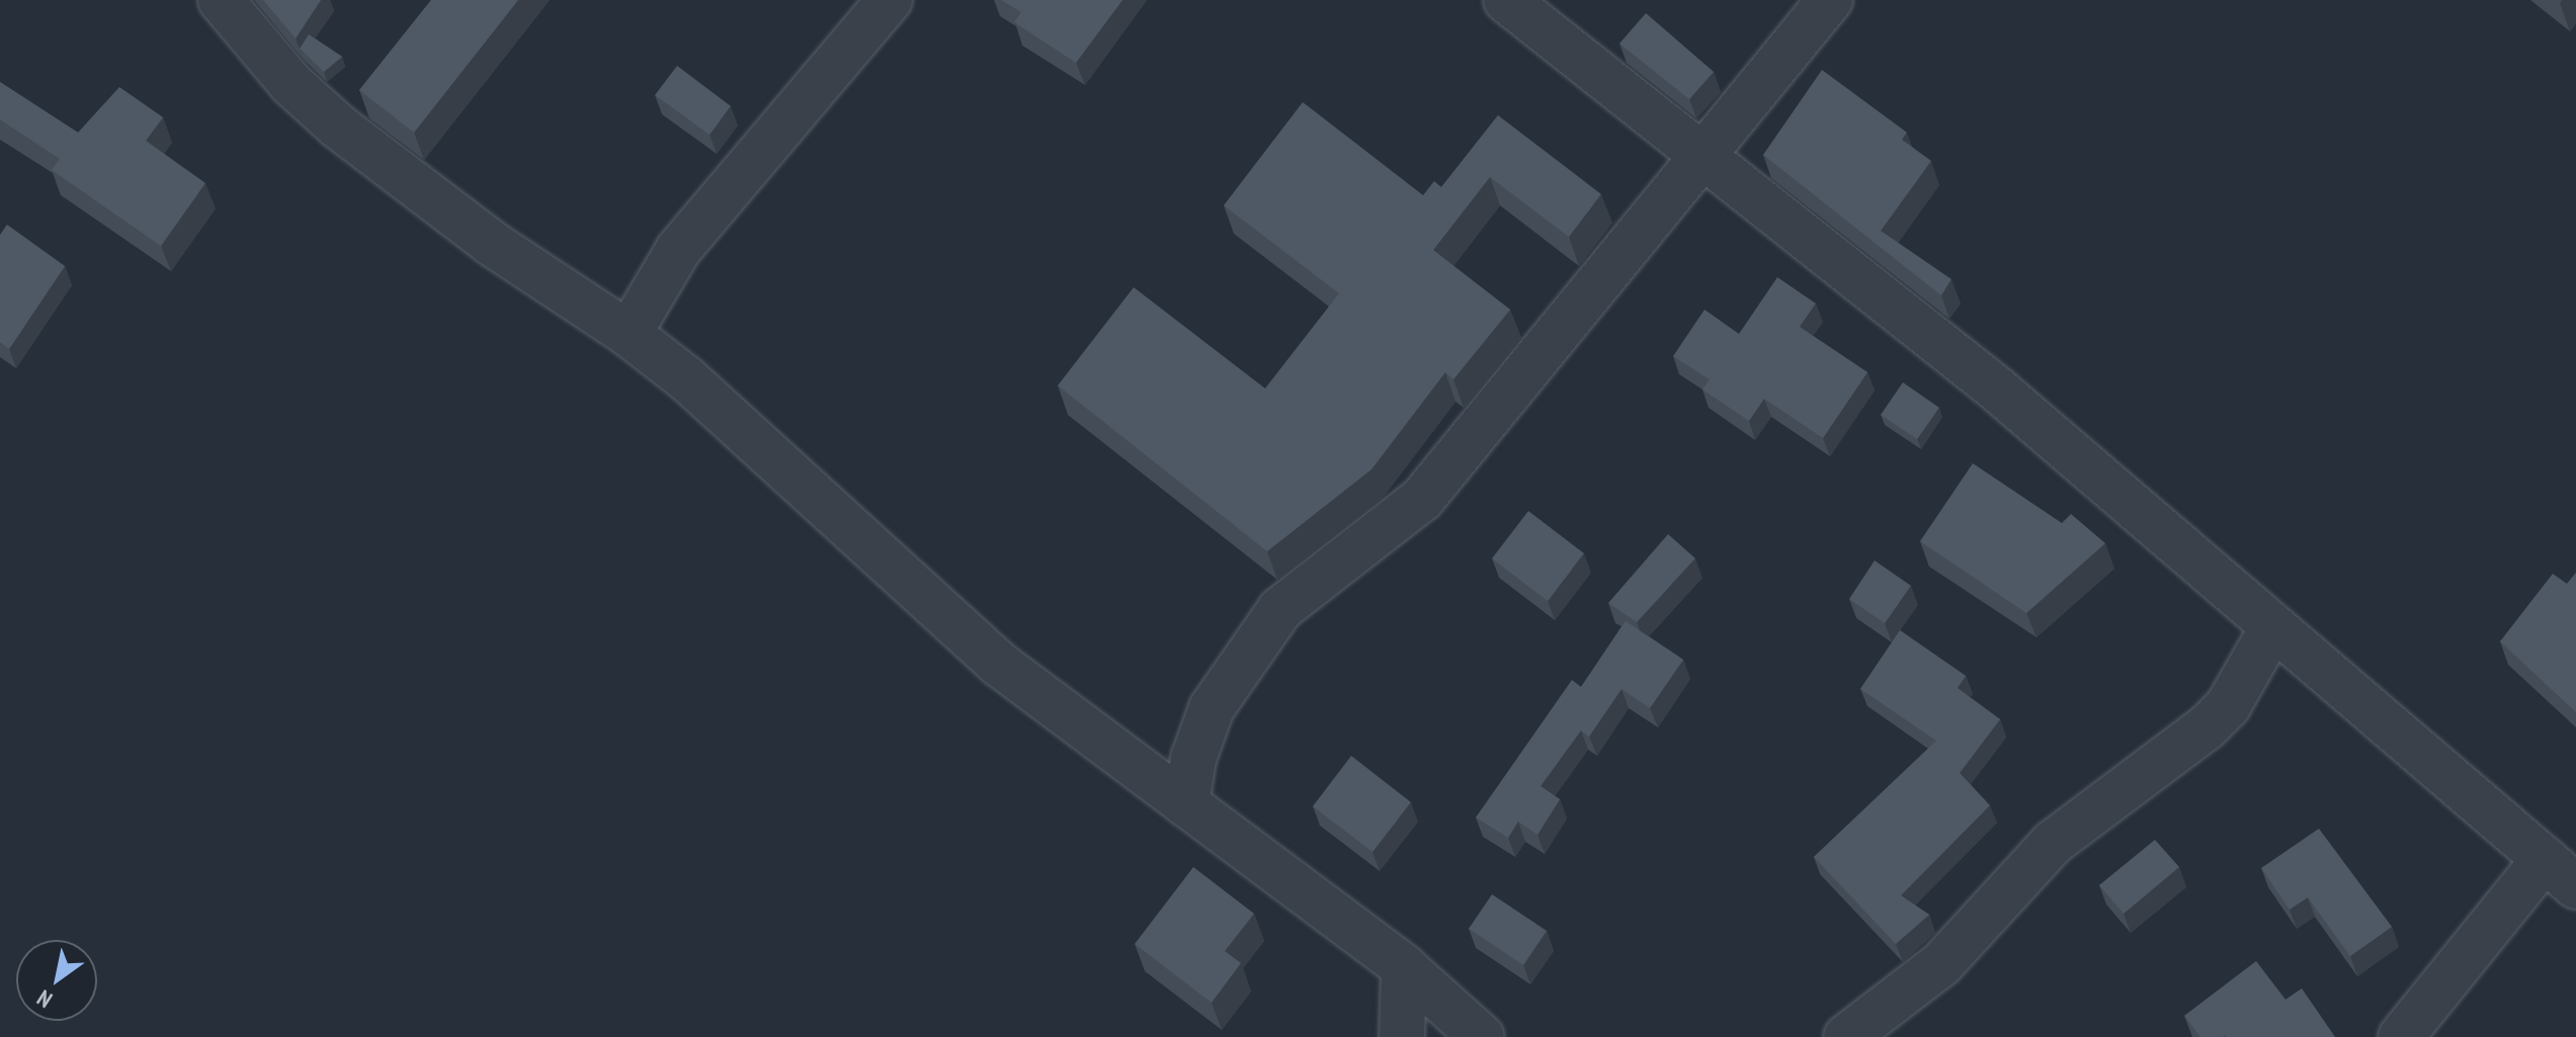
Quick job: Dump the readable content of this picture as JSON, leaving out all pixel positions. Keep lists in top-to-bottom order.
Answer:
{
  "north": "bottom left"
}
